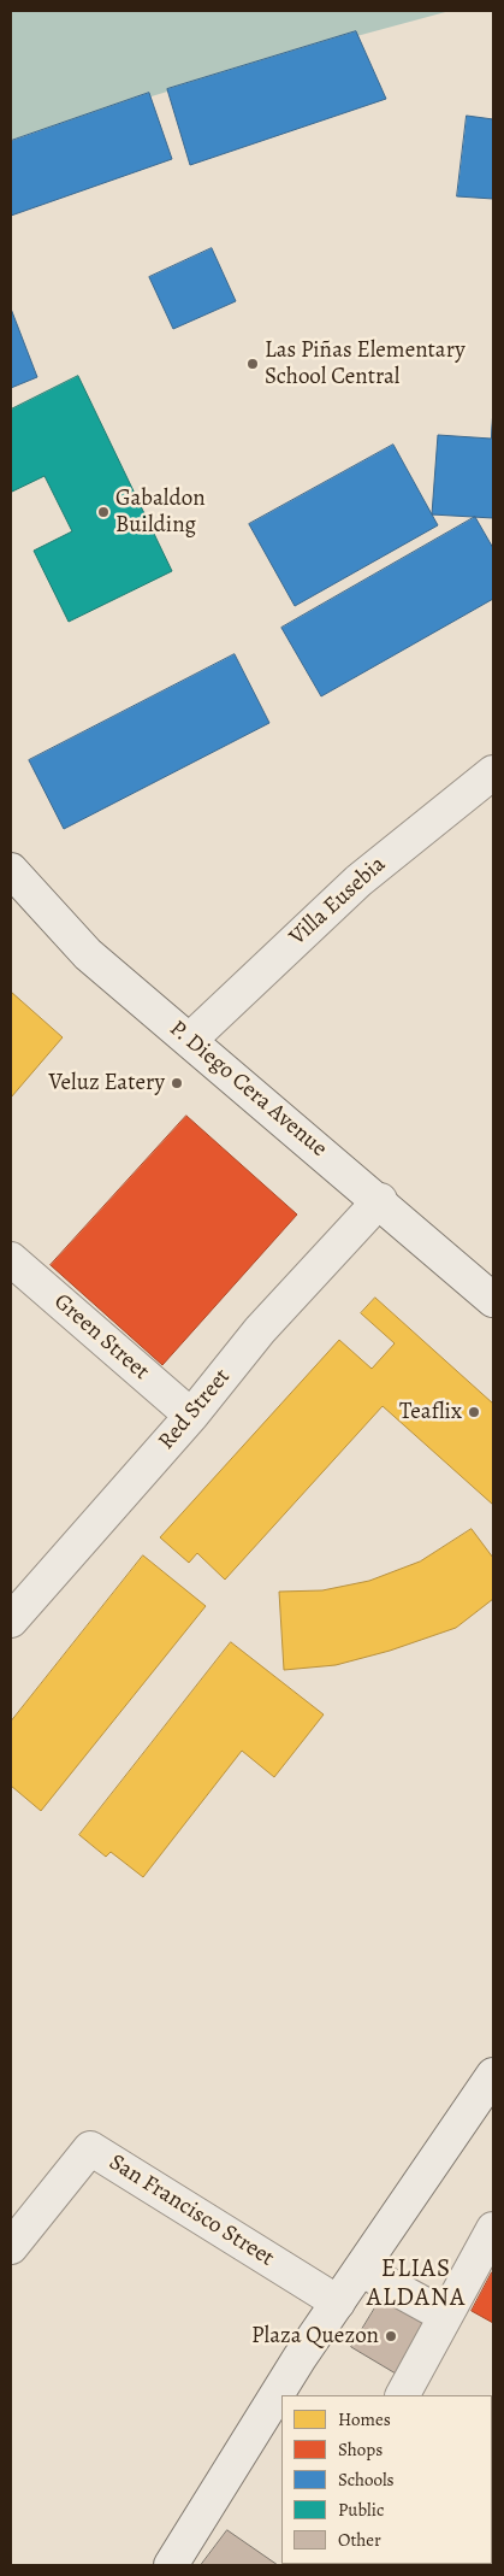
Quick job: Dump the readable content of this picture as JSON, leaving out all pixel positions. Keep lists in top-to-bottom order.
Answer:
{
  "streets": {
    "street": [
      "Villa Eusebia",
      "P. Diego Cera Avenue",
      "Green Street",
      "Red Street",
      "San Francisco Street"
    ]
  },
  "crossings": [
    ["Villa Eusebia", "P. Diego Cera Avenue"],
    ["P. Diego Cera Avenue", "Red Street"],
    ["Green Street", "Red Street"]
  ],
  "districts": ["ELIAS ALDANA"],
  "places": [
    "Las Piñas Elementary School Central",
    "Gabaldon Building",
    "Veluz Eatery",
    "Teaflix",
    "Plaza Quezon"
  ],
  "legend": [
    "Homes",
    "Shops",
    "Schools",
    "Public",
    "Other"
  ]
}
